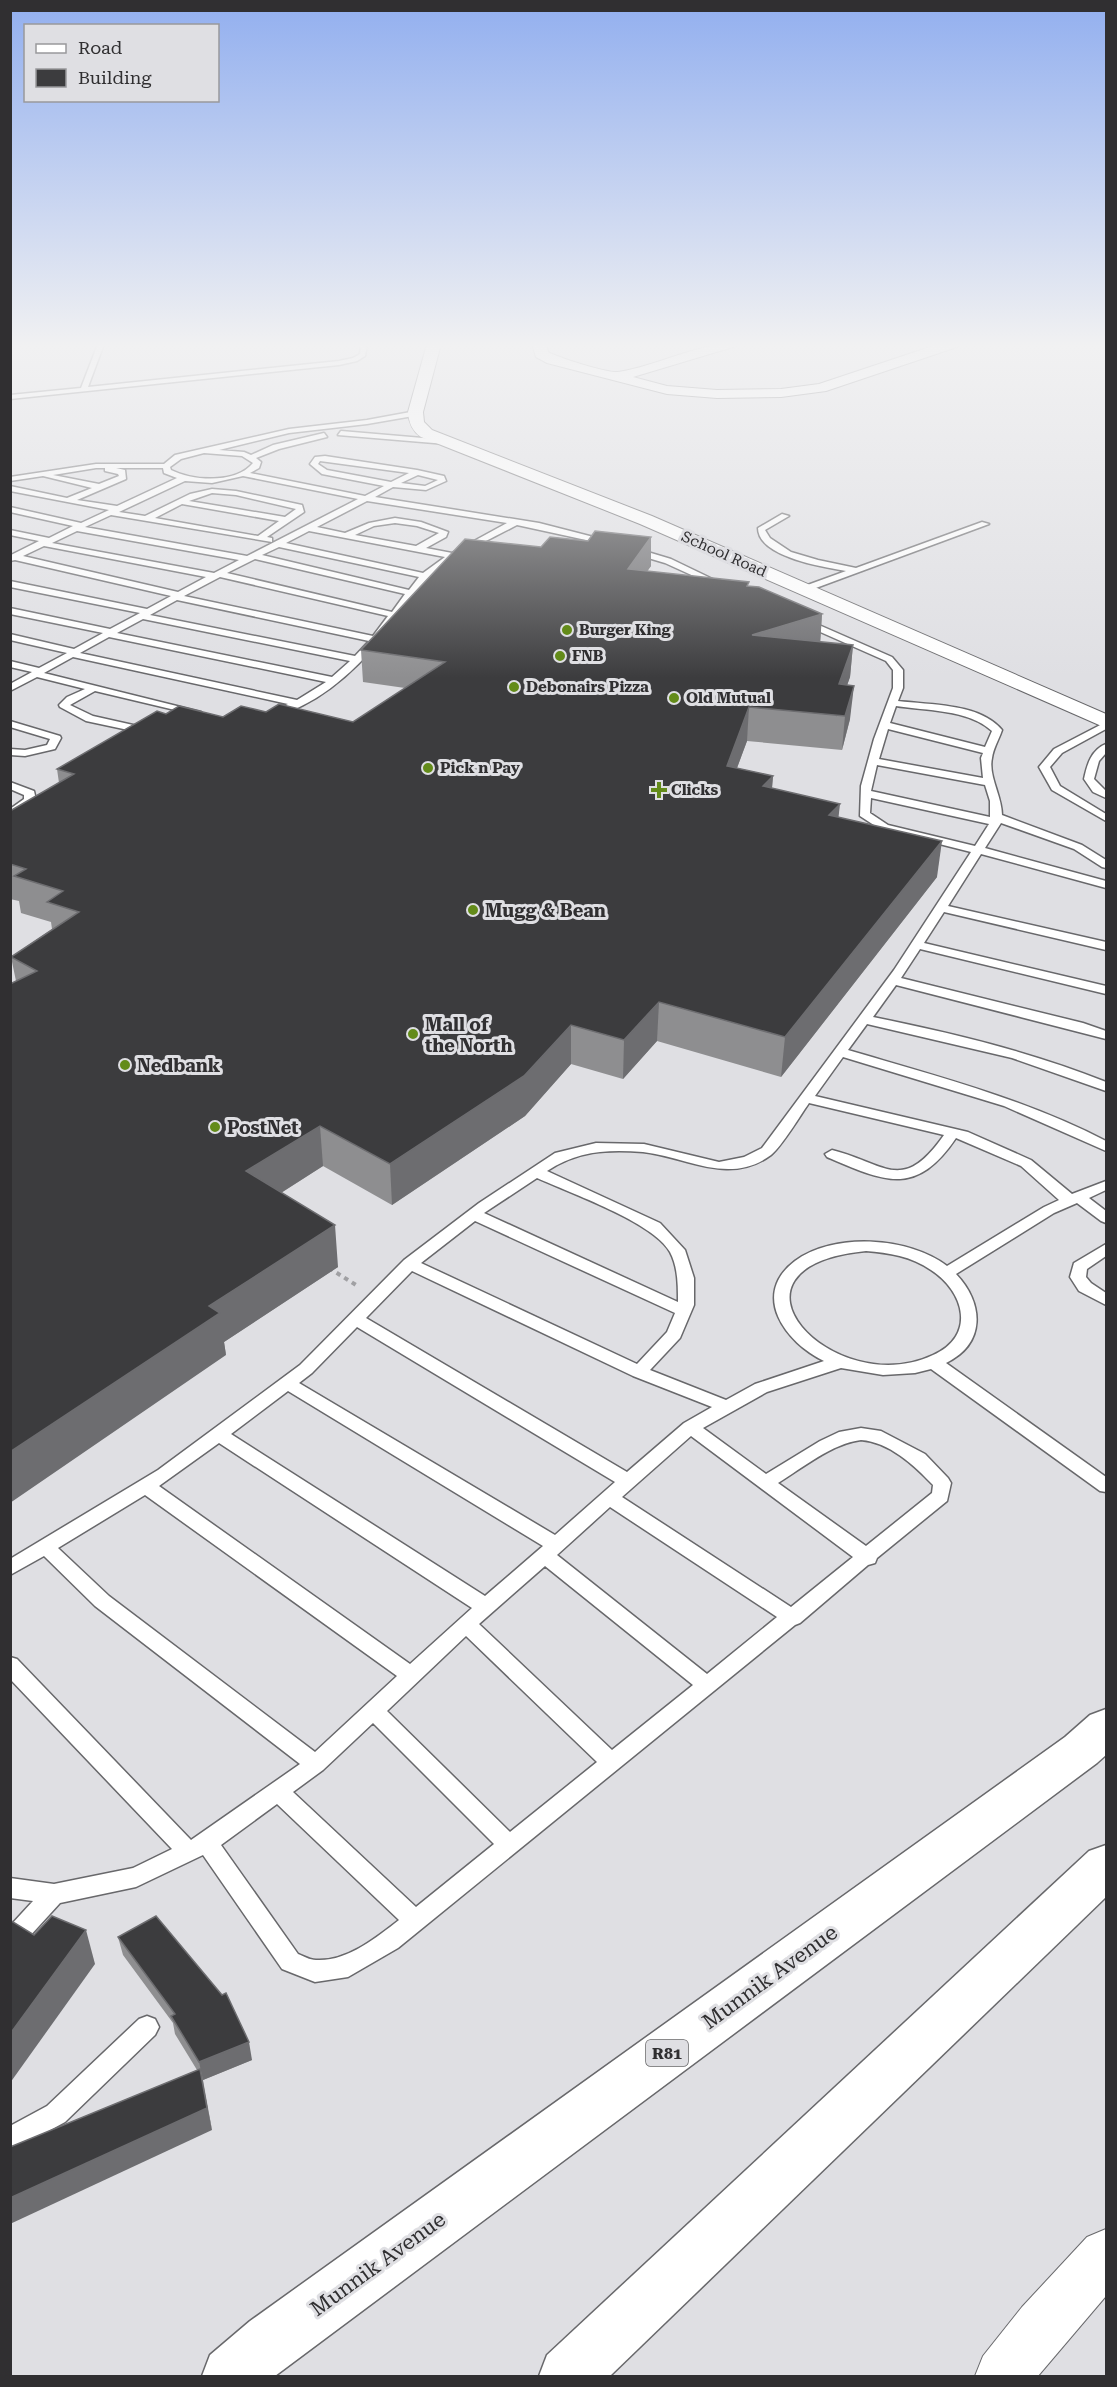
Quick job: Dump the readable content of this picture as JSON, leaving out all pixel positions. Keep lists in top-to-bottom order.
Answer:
{
  "streets": {
    "main road": ["Munnik Avenue", "R81"],
    "street": ["School Road"]
  },
  "places": {
    "other": [
      "Burger King",
      "FNB",
      "Debonairs Pizza",
      "Old Mutual",
      "Pick n Pay",
      "Mugg & Bean",
      "Mall of the North",
      "Nedbank",
      "PostNet"
    ],
    "health": ["Clicks"]
  },
  "legend": ["Road", "Building"]
}
